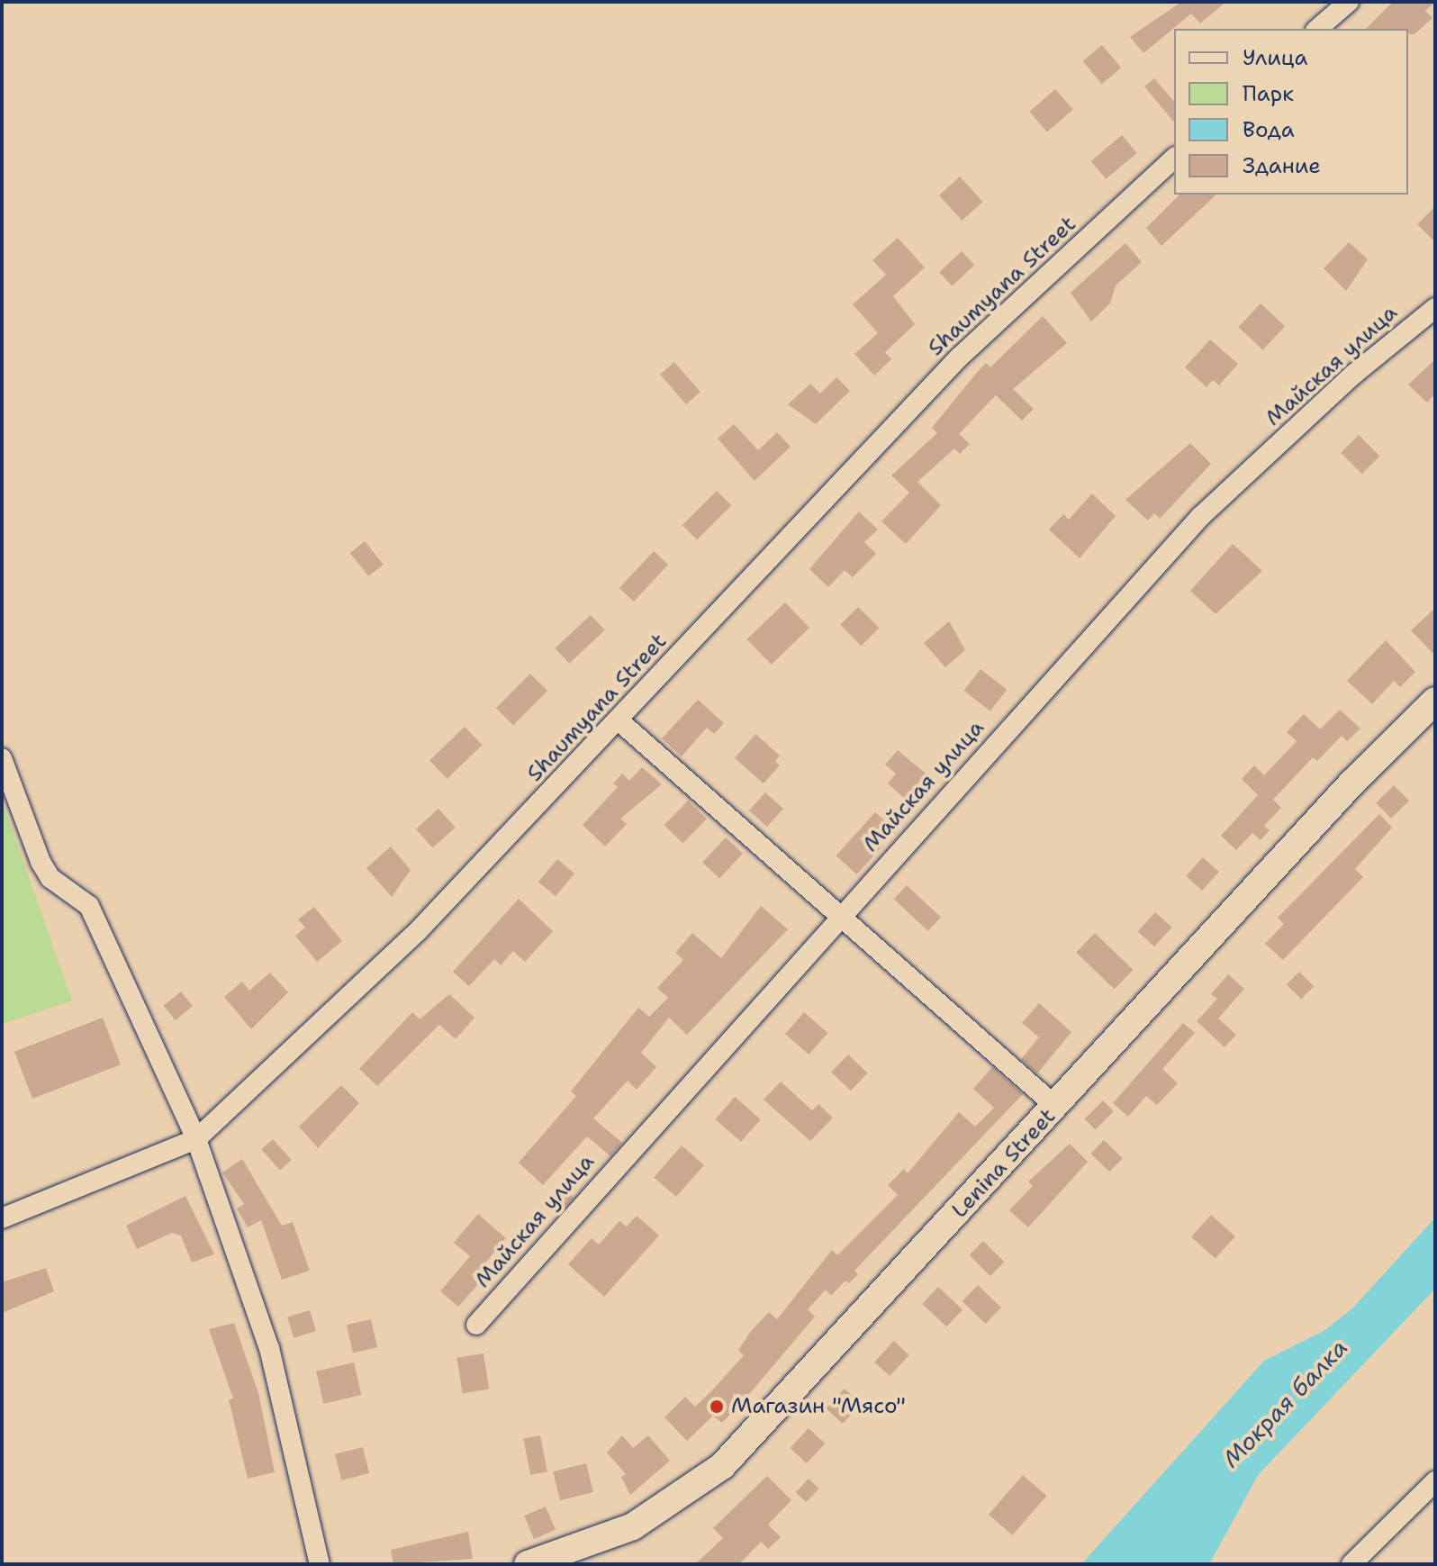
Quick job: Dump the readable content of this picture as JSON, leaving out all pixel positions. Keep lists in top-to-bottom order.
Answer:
{
  "streets": {
    "street": ["Shaumyana Street", "Майская улица", "Lenina Street"]
  },
  "water": ["Мокрая балка"],
  "places": ["Магазин \"Мясо\""],
  "legend": [
    "Улица",
    "Парк",
    "Вода",
    "Здание"
  ]
}
